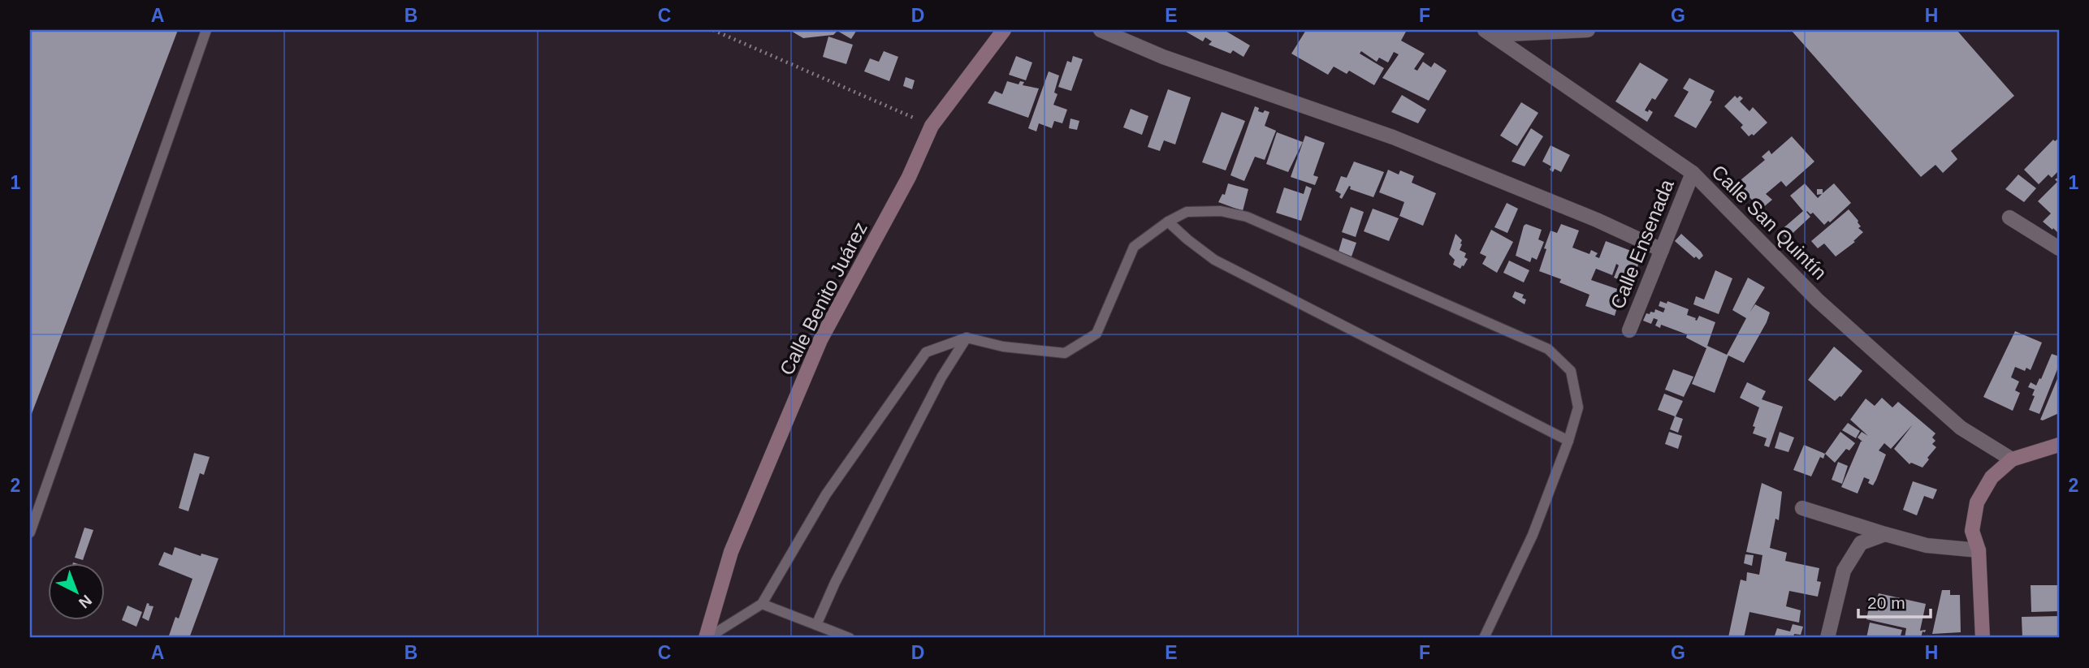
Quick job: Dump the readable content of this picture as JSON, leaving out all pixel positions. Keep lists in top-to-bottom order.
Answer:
{
  "streets": {
    "street": ["Calle San Quintín", "Calle Ensenada", "Calle Benito Juárez"]
  },
  "crossings": [
    ["Calle San Quintín", "Calle Ensenada"]
  ],
  "scale_bar": "20 m",
  "north": "bottom right",
  "grid": {
    "columns": [
      "A",
      "B",
      "C",
      "D",
      "E",
      "F",
      "G",
      "H"
    ],
    "rows": ["1", "2"]
  }
}
